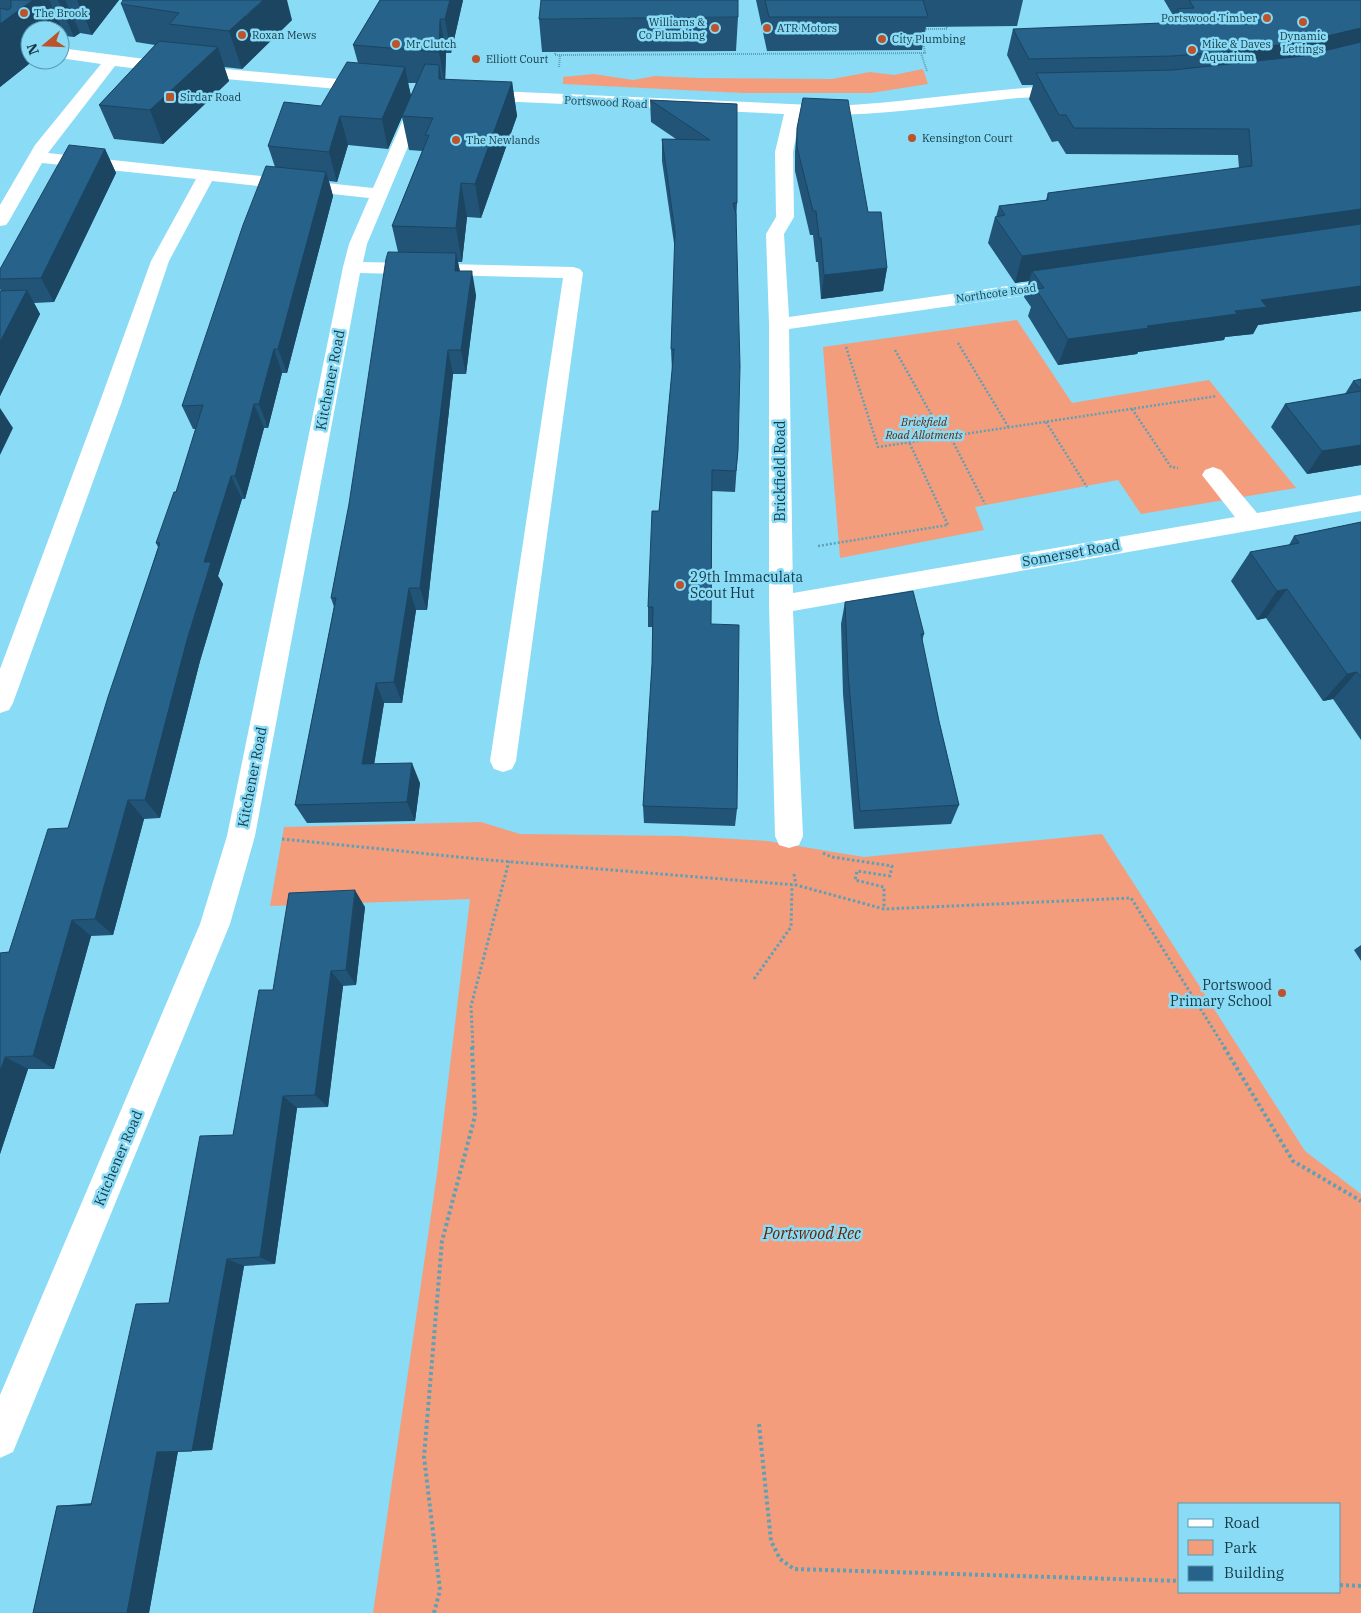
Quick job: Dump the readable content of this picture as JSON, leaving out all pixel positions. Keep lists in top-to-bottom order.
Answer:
{
  "streets": {
    "street": [
      "Portswood Road",
      "Northcote Road",
      "Kitchener Road",
      "Brickfield Road",
      "Somerset Road"
    ]
  },
  "crossings": [
    ["Portswood Road", "Brickfield Road"],
    ["Northcote Road", "Brickfield Road"],
    ["Brickfield Road", "Somerset Road"]
  ],
  "parks": ["Brickfield Road Allotments", "Portswood Rec"],
  "places": {
    "other": [
      "The Brook",
      "Portswood Timber",
      "Dynamic Lettings",
      "Williams & Co Plumbing",
      "ATR Motors",
      "Roxan Mews",
      "City Plumbing",
      "Mr Clutch",
      "Mike & Daves Aquarium",
      "Elliott Court",
      "Kensington Court",
      "The Newlands",
      "29th Immaculata Scout Hut",
      "Portswood Primary School"
    ],
    "transit": ["Sirdar Road"]
  },
  "legend": ["Road", "Park", "Building"],
  "north": "left"
}
